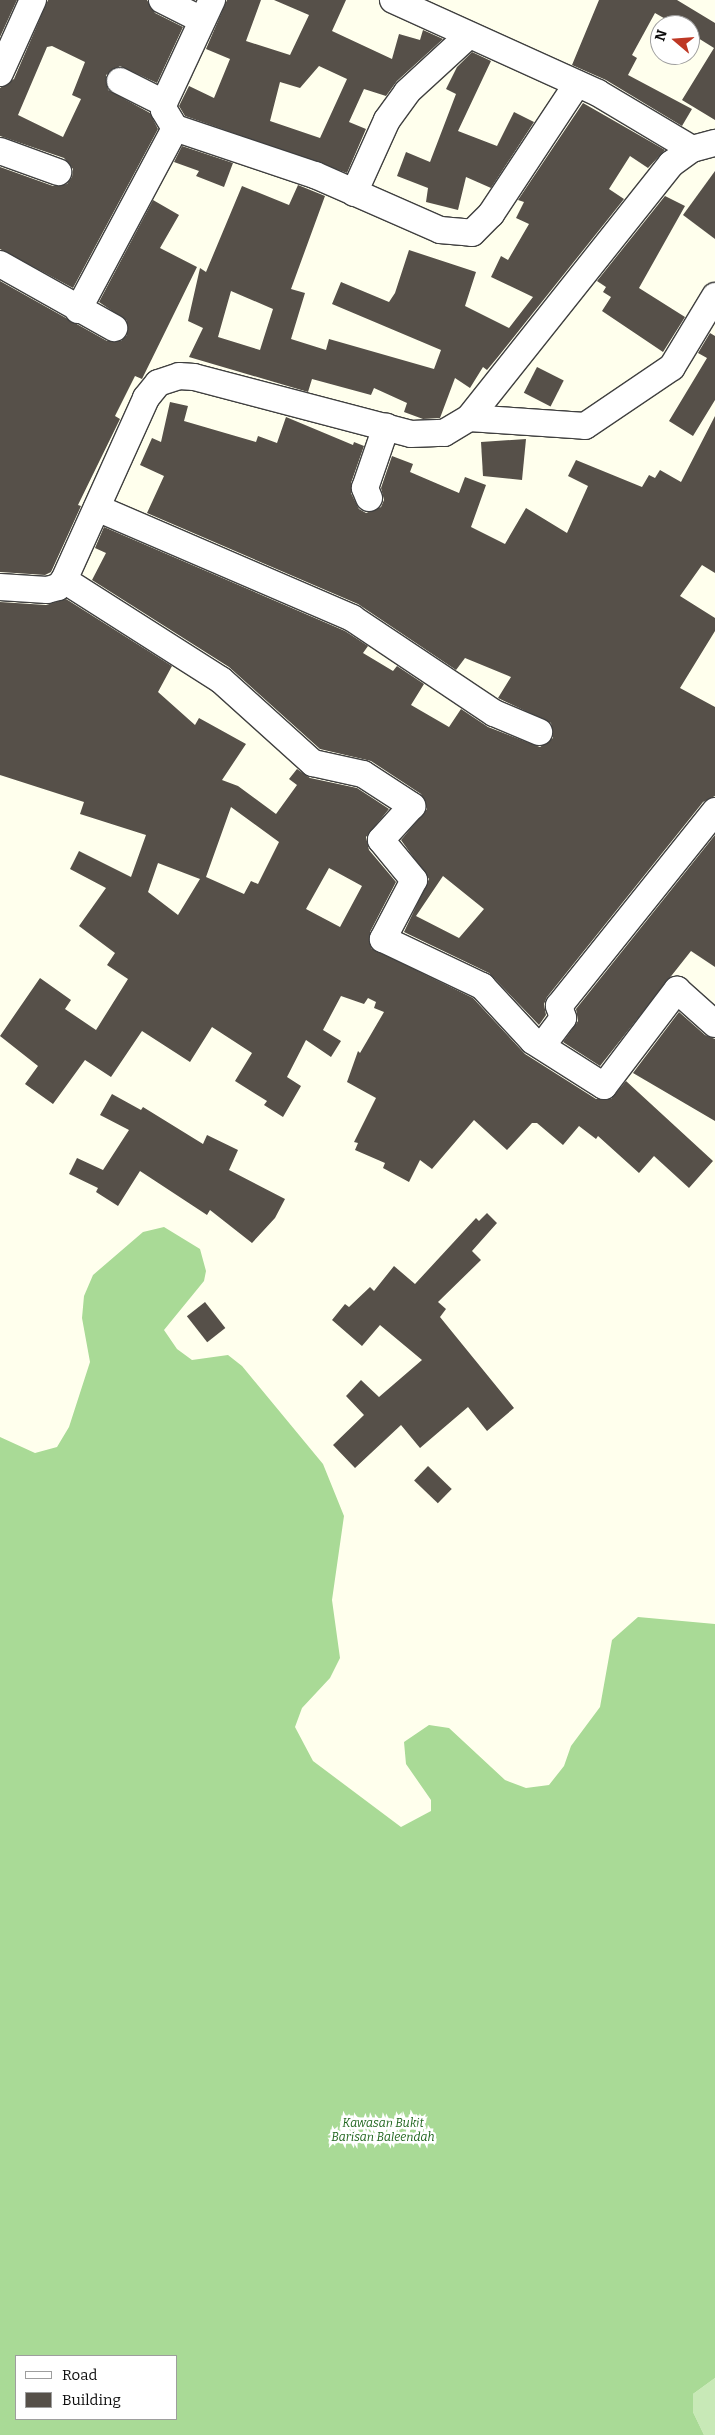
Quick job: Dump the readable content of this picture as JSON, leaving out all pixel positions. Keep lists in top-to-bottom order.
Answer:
{
  "parks": ["Kawasan Bukit Barisan Baleendah"],
  "legend": ["Road", "Building"],
  "north": "left"
}
